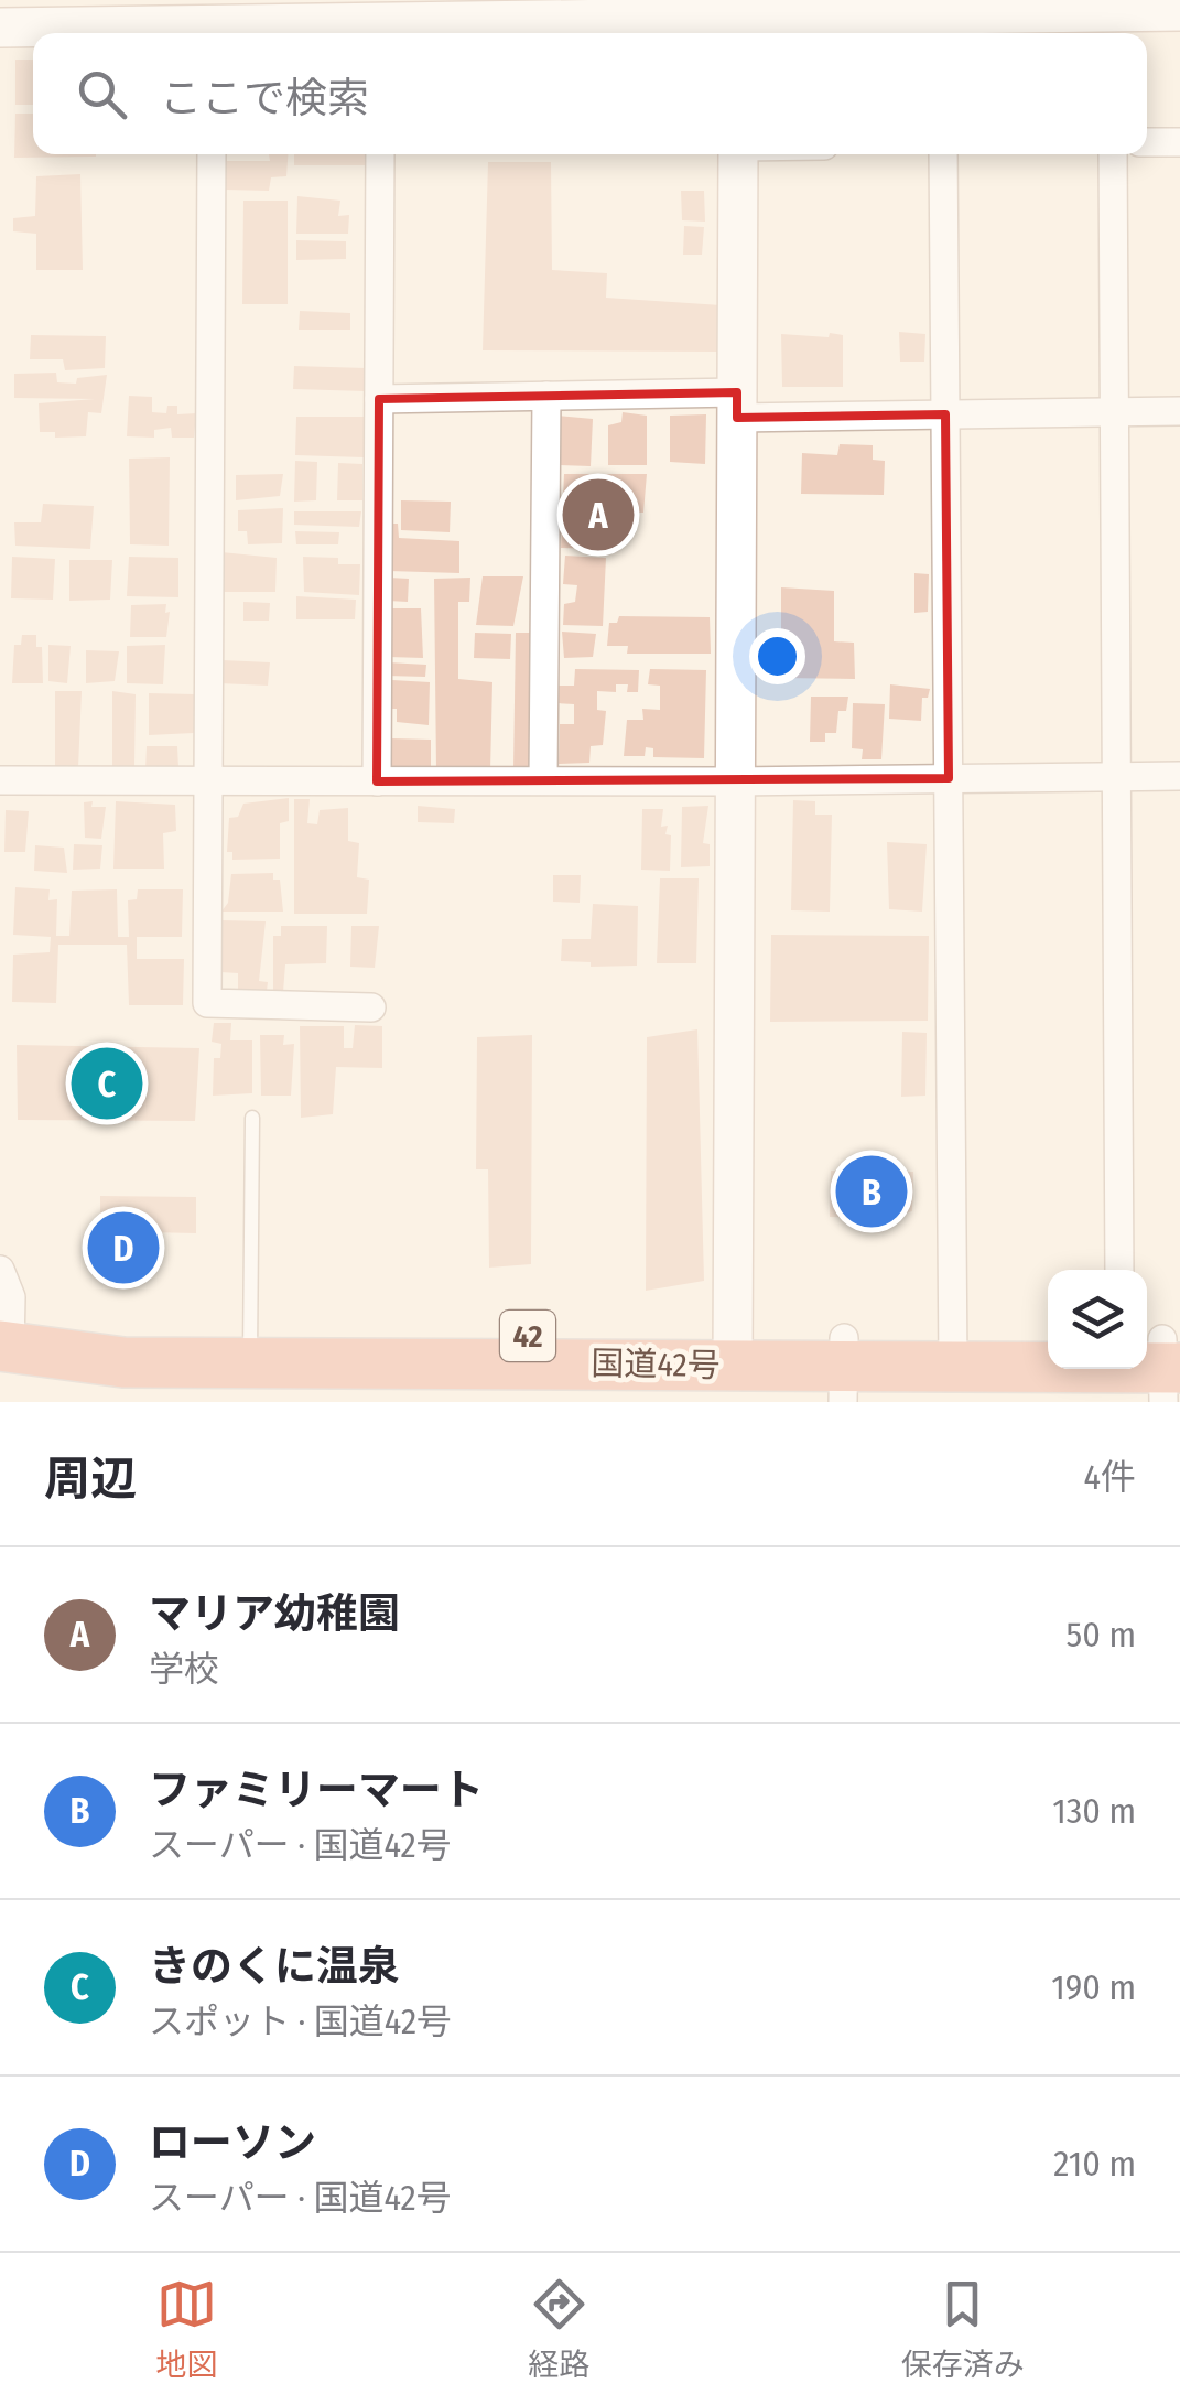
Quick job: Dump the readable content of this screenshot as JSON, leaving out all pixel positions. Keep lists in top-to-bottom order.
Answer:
{
  "streets": {
    "highway": ["42", "国道42号"]
  },
  "page": {
    "search": "ここで検索",
    "pins": [
      "A",
      "C",
      "B",
      "D"
    ],
    "heading": ["周辺", "4件"],
    "list": [
      {
        "mark": "A",
        "name": "マリア幼稚園",
        "note": "学校",
        "value": "50 m"
      },
      {
        "mark": "B",
        "name": "ファミリーマート",
        "note": "スーパー · 国道42号",
        "value": "130 m"
      },
      {
        "mark": "C",
        "name": "きのくに温泉",
        "note": "スポット · 国道42号",
        "value": "190 m"
      },
      {
        "mark": "D",
        "name": "ローソン",
        "note": "スーパー · 国道42号",
        "value": "210 m"
      }
    ],
    "nav": ["地図", "経路", "保存済み"]
  }
}
